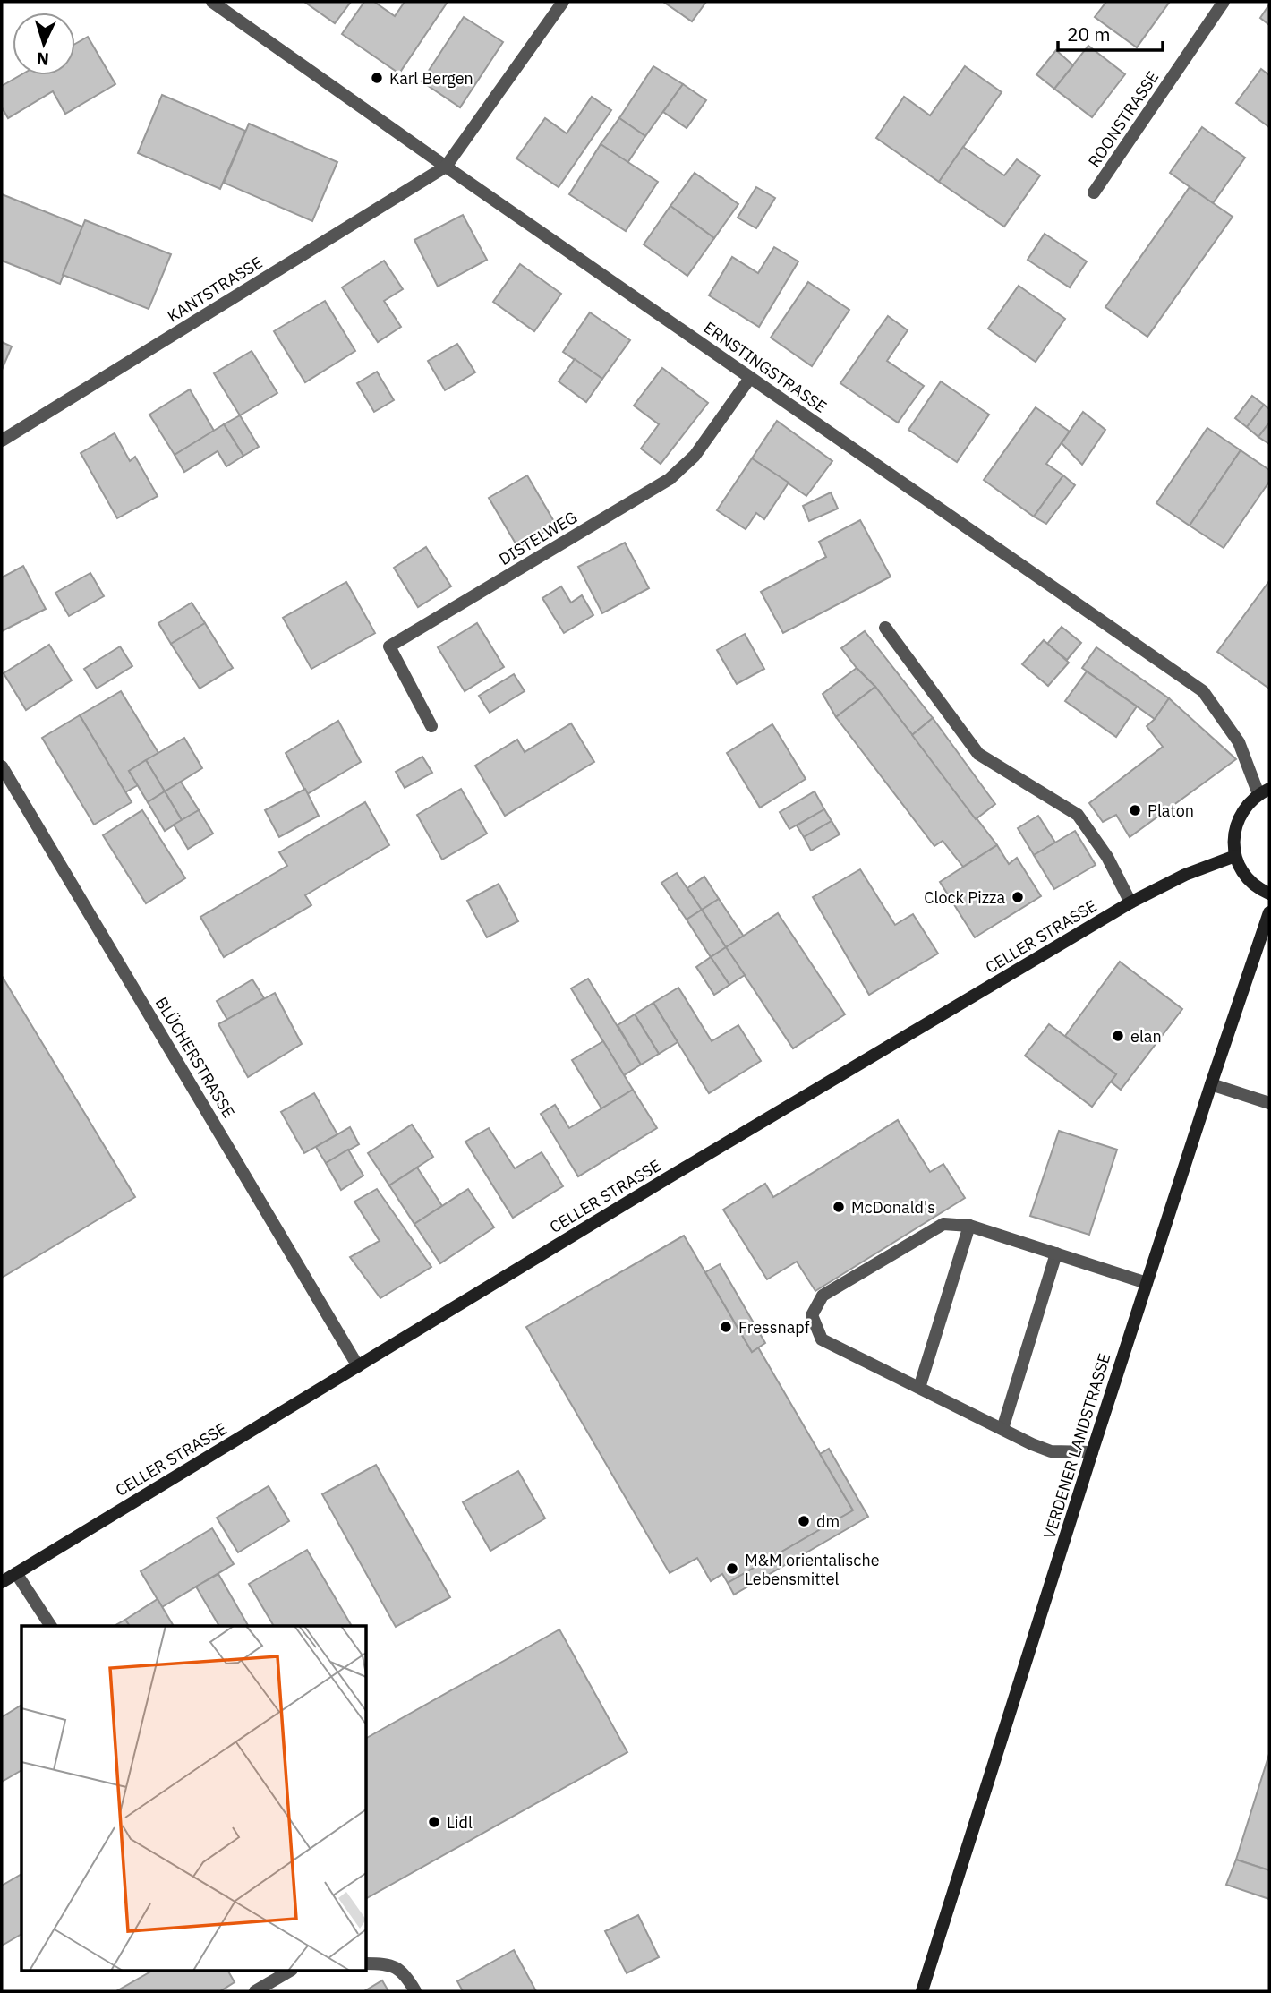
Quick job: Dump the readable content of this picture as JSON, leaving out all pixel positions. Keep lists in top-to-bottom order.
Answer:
{
  "streets": {
    "main road": ["CELLER STRASSE", "VERDENER LANDSTRASSE"],
    "street": [
      "ROONSTRASSE",
      "KANTSTRASSE",
      "ERNSTINGSTRASSE",
      "DISTELWEG",
      "BLÜCHERSTRASSE"
    ]
  },
  "crossings": [
    ["KANTSTRASSE", "ERNSTINGSTRASSE"],
    ["ERNSTINGSTRASSE", "DISTELWEG"],
    ["CELLER STRASSE", "BLÜCHERSTRASSE"]
  ],
  "places": [
    "Karl Bergen",
    "Platon",
    "Clock Pizza",
    "elan",
    "McDonald's",
    "Fressnapf",
    "dm",
    "M&M orientalische Lebensmittel",
    "Lidl"
  ],
  "scale_bar": "20 m",
  "north": "bottom"
}
